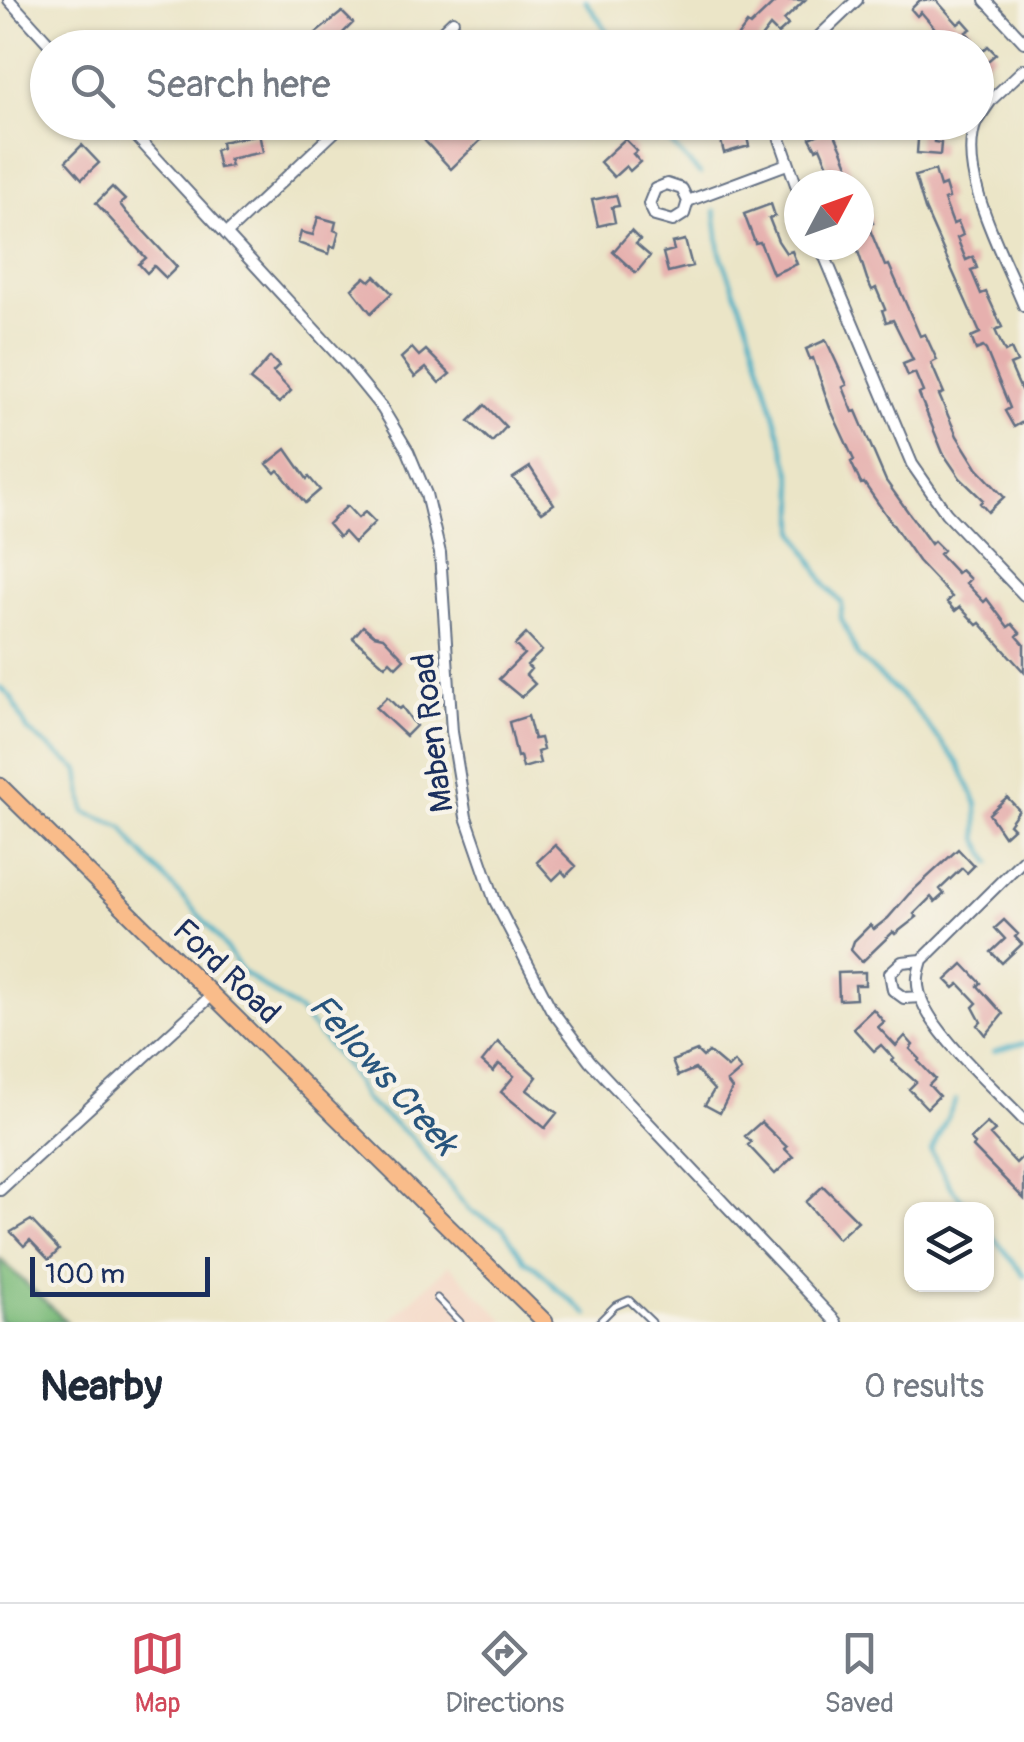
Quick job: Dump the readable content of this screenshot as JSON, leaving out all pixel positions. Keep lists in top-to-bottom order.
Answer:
{
  "streets": {
    "main road": ["Ford Road"],
    "street": ["Maben Road"]
  },
  "water": ["Fellows Creek"],
  "scale_bar": "100 m",
  "north": "top right",
  "page": {
    "search": "Search here",
    "scale": "100 m",
    "heading": ["Nearby", "0 results"],
    "nav": ["Map", "Directions", "Saved"]
  }
}
